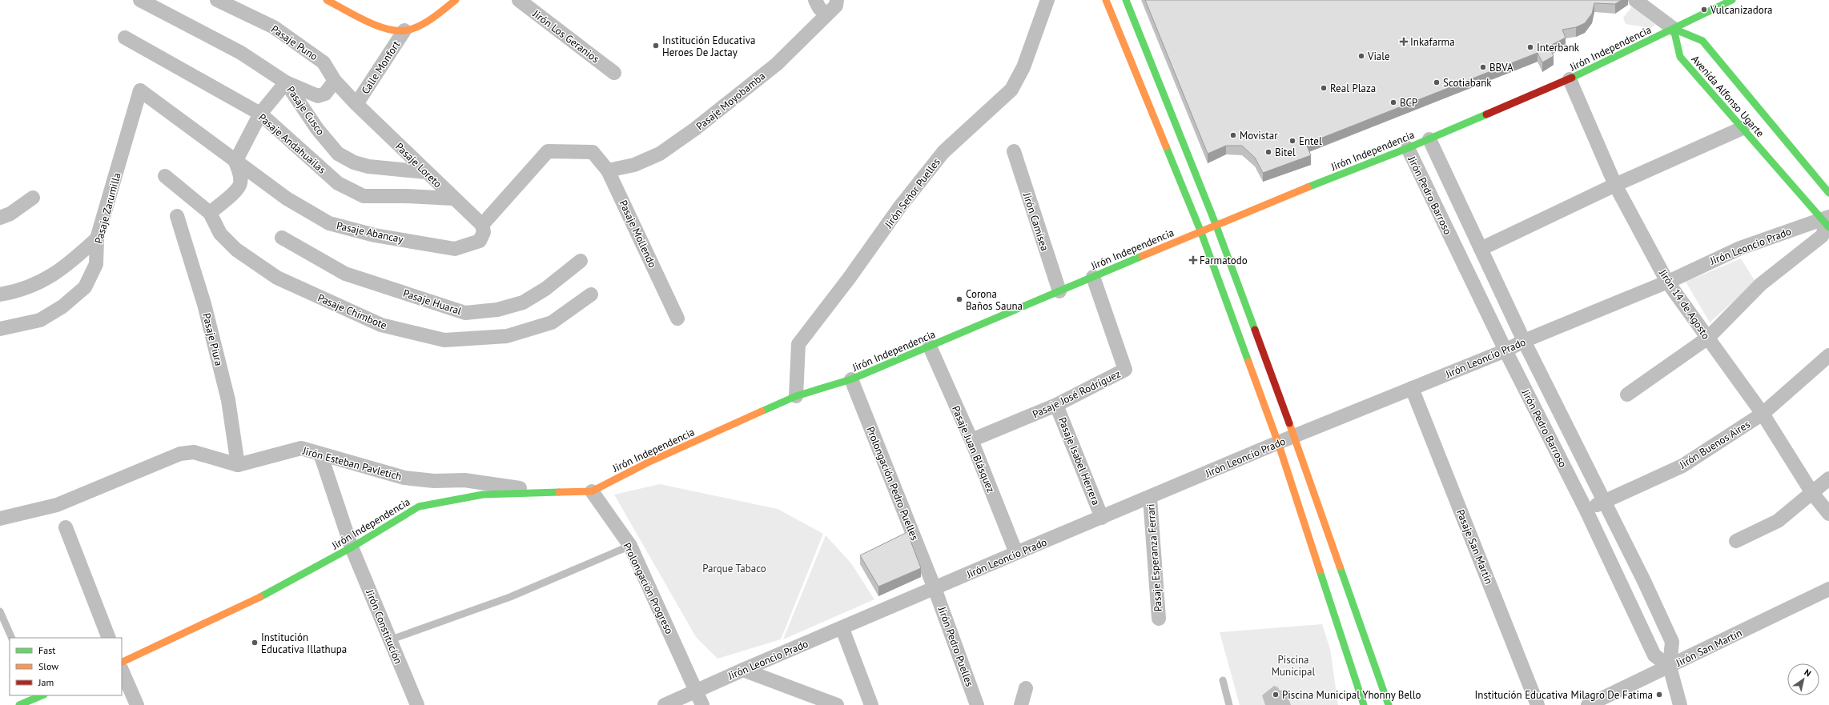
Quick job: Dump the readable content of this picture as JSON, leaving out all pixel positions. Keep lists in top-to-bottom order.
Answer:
{
  "streets": {
    "street": [
      "Jirón Los Geranios",
      "Pasaje Puno",
      "Jirón Independencia",
      "Calle Monfort",
      "Avenida Alfonso Ugarte",
      "Pasaje Moyobamba",
      "Pasaje Cusco",
      "Pasaje Andahuailas",
      "Pasaje Loreto",
      "Jirón Señor Puelles",
      "Jirón Pedro Barroso",
      "Pasaje Zarumilla",
      "Jirón Camisea",
      "Pasaje Abancay",
      "Pasaje Mollendo",
      "Jirón Leoncio Prado",
      "Pasaje Huaral",
      "Jirón 14 de Agosto",
      "Pasaje Chimbote",
      "Pasaje Piura",
      "Pasaje José Rodríguez",
      "Jirón Buenos Aires",
      "Pasaje Juan Blásquez",
      "Pasaje Isabel Herrera",
      "Jirón Esteban Pavletich",
      "Prolongación Pedro Puelles",
      "Pasaje San Martín",
      "Pasaje Esperanza Ferrari",
      "Prolongación Progreso",
      "Jirón Constitución",
      "Jirón Pedro Puelles",
      "Jirón San Martín"
    ]
  },
  "crossings": [
    ["Pasaje Puno", "Calle Monfort"],
    ["Pasaje Puno", "Pasaje Loreto"],
    ["Jirón Independencia", "Avenida Alfonso Ugarte"],
    ["Jirón Independencia", "Jirón Señor Puelles"],
    ["Jirón Independencia", "Jirón Pedro Barroso"],
    ["Jirón Independencia", "Jirón Camisea"],
    ["Jirón Independencia", "Jirón 14 de Agosto"],
    ["Jirón Independencia", "Pasaje José Rodríguez"],
    ["Jirón Independencia", "Pasaje Juan Blásquez"],
    ["Jirón Independencia", "Jirón Esteban Pavletich"],
    ["Jirón Independencia", "Prolongación Pedro Puelles"],
    ["Jirón Independencia", "Prolongación Progreso"],
    ["Jirón Independencia", "Jirón Constitución"],
    ["Calle Monfort", "Pasaje Loreto"],
    ["Avenida Alfonso Ugarte", "Jirón Leoncio Prado"],
    ["Pasaje Moyobamba", "Pasaje Mollendo"],
    ["Pasaje Cusco", "Pasaje Loreto"],
    ["Pasaje Andahuailas", "Pasaje Loreto"],
    ["Pasaje Loreto", "Pasaje Abancay"],
    ["Pasaje Loreto", "Pasaje Mollendo"],
    ["Jirón Pedro Barroso", "Jirón Leoncio Prado"],
    ["Jirón Pedro Barroso", "Jirón Buenos Aires"],
    ["Jirón Pedro Barroso", "Jirón San Martín"],
    ["Pasaje Zarumilla", "Pasaje Abancay"],
    ["Pasaje Abancay", "Pasaje Mollendo"],
    ["Jirón Leoncio Prado", "Jirón 14 de Agosto"],
    ["Jirón Leoncio Prado", "Pasaje Juan Blásquez"],
    ["Jirón Leoncio Prado", "Pasaje Isabel Herrera"],
    ["Jirón Leoncio Prado", "Prolongación Pedro Puelles"],
    ["Jirón Leoncio Prado", "Pasaje San Martín"],
    ["Jirón Leoncio Prado", "Pasaje Esperanza Ferrari"],
    ["Jirón Leoncio Prado", "Prolongación Progreso"],
    ["Jirón Leoncio Prado", "Jirón Pedro Puelles"],
    ["Jirón 14 de Agosto", "Jirón Buenos Aires"],
    ["Pasaje Piura", "Jirón Esteban Pavletich"],
    ["Pasaje José Rodríguez", "Pasaje Juan Blásquez"],
    ["Pasaje José Rodríguez", "Pasaje Isabel Herrera"],
    ["Jirón Esteban Pavletich", "Jirón Constitución"],
    ["Prolongación Pedro Puelles", "Jirón Pedro Puelles"]
  ],
  "parks": ["Parque Tabaco", "Piscina Municipal"],
  "places": {
    "other": [
      "Vulcanizadora",
      "Institución Educativa Heroes De Jactay",
      "Interbank",
      "Viale",
      "BBVA",
      "Scotiabank",
      "Real Plaza",
      "BCP",
      "Movistar",
      "Entel",
      "Bitel",
      "Corona Baños Sauna",
      "Institución Educativa Illathupa",
      "Piscina Municipal Yhonny Bello",
      "Institución Educativa Milagro De Fatima"
    ],
    "health": ["Inkafarma", "Farmatodo"]
  },
  "legend": ["Fast", "Slow", "Jam"],
  "north": "top right"
}
